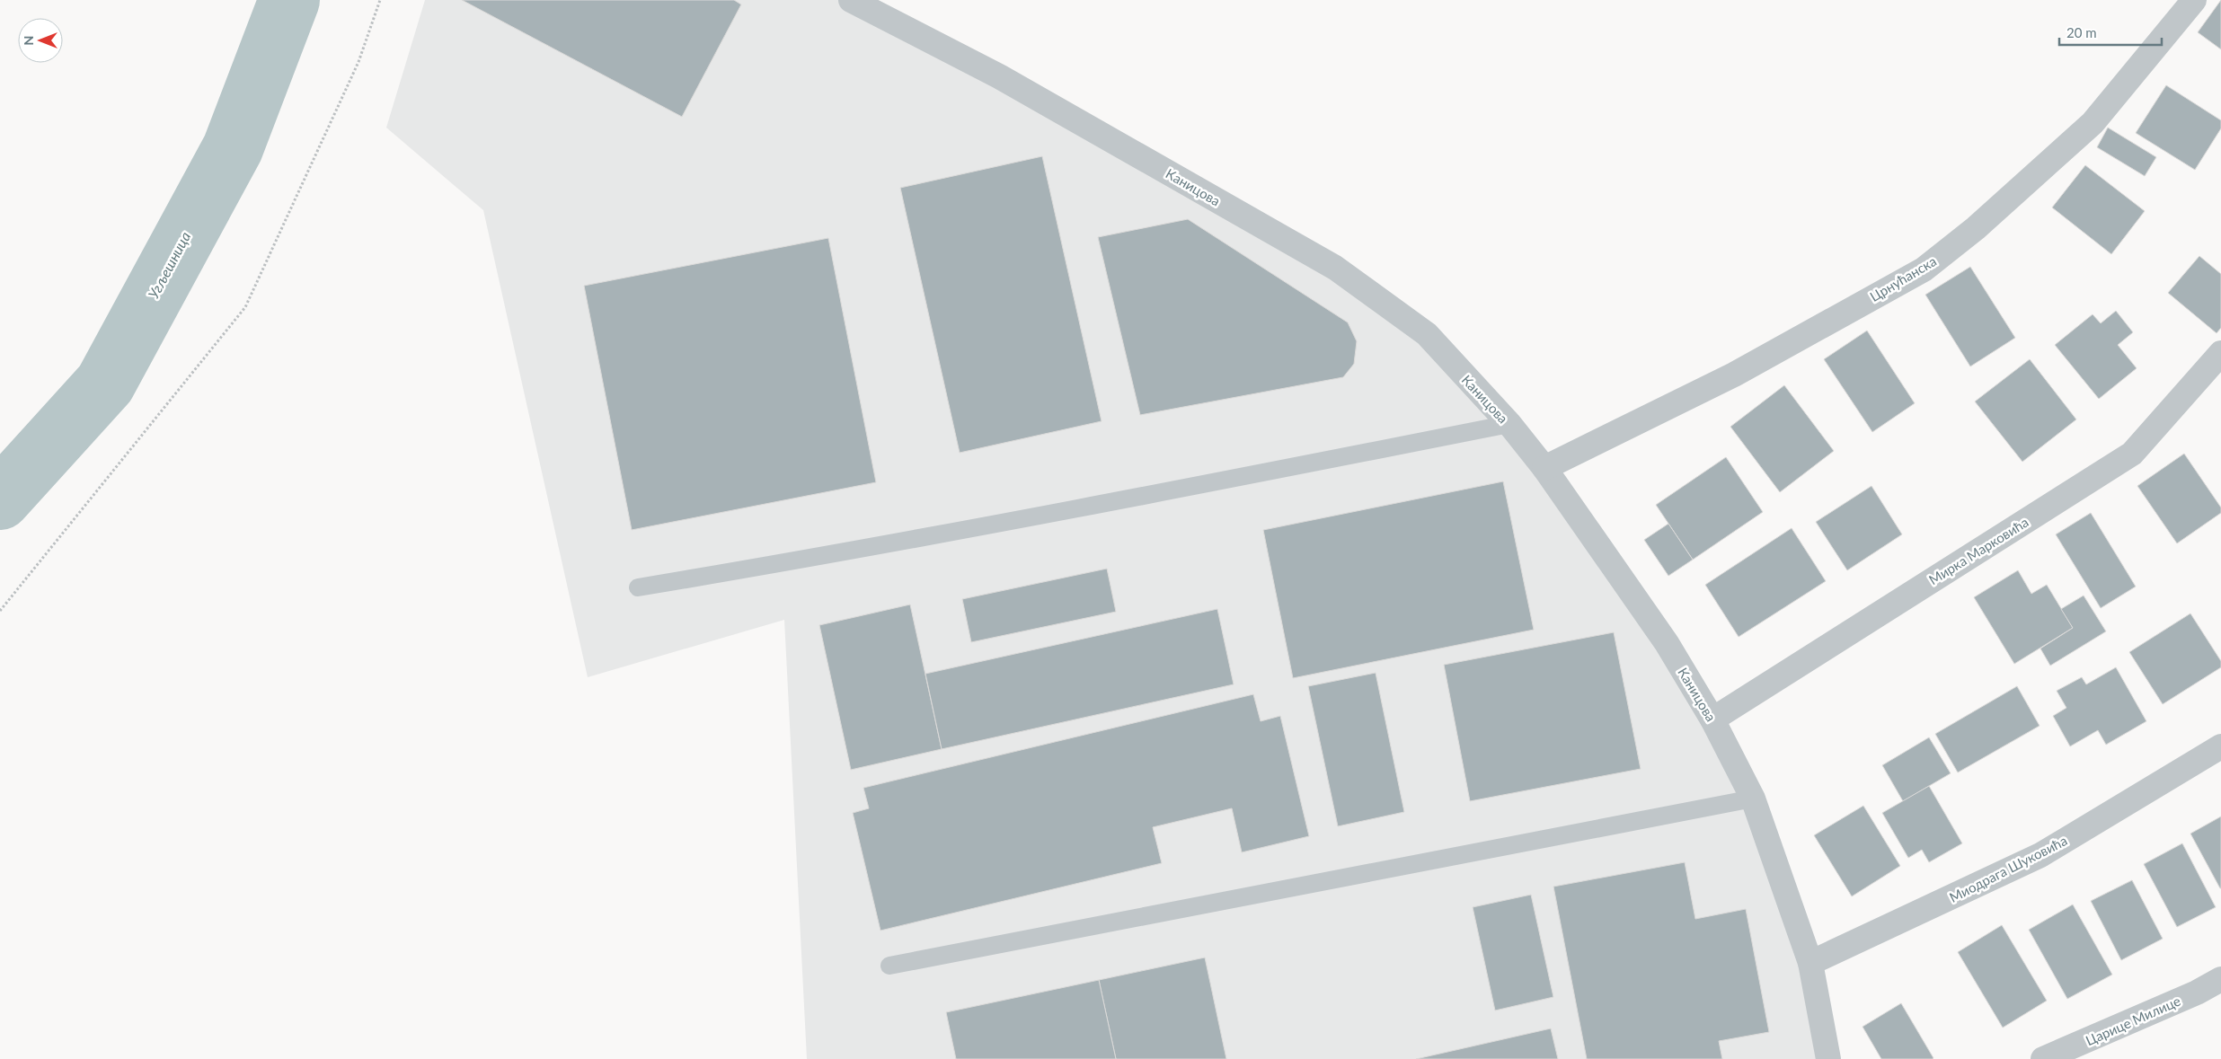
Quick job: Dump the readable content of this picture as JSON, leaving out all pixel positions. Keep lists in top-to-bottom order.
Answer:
{
  "streets": {
    "street": [
      "Каницова",
      "Црнућанска",
      "Мирка Марковића",
      "Миодрага Шуковића",
      "Царице Милице"
    ]
  },
  "crossings": [
    ["Каницова", "Црнућанска"],
    ["Каницова", "Мирка Марковића"],
    ["Каницова", "Миодрага Шуковића"]
  ],
  "water": ["Угљешница"],
  "scale_bar": "20 m",
  "north": "left"
}
